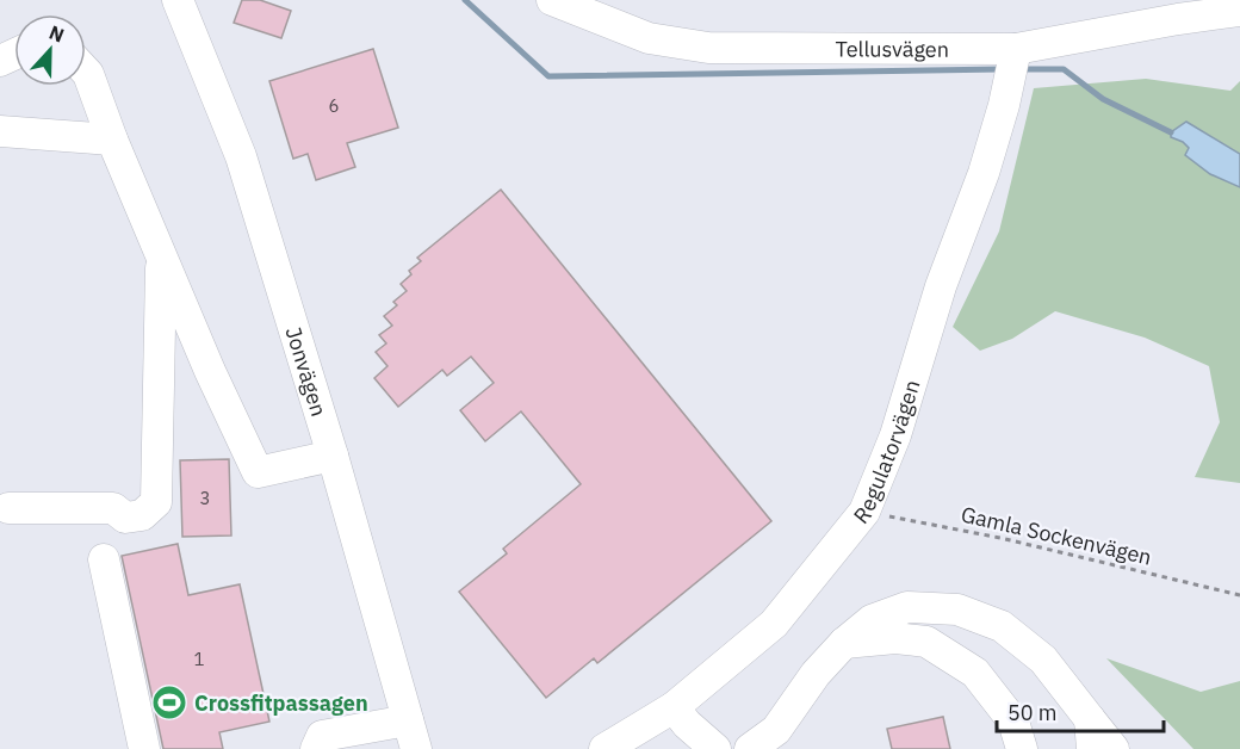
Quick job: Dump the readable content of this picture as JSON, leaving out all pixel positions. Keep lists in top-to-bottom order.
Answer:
{
  "streets": {
    "street": ["Tellusvägen", "Jonvägen", "Regulatorvägen"],
    "path": ["Gamla Sockenvägen"]
  },
  "crossings": [
    ["Tellusvägen", "Regulatorvägen"],
    ["Regulatorvägen", "Gamla Sockenvägen"]
  ],
  "places": {
    "sports": ["Crossfitpassagen"]
  },
  "house_numbers": ["6", "3", "1"],
  "scale_bar": "50 m",
  "north": "top"
}
